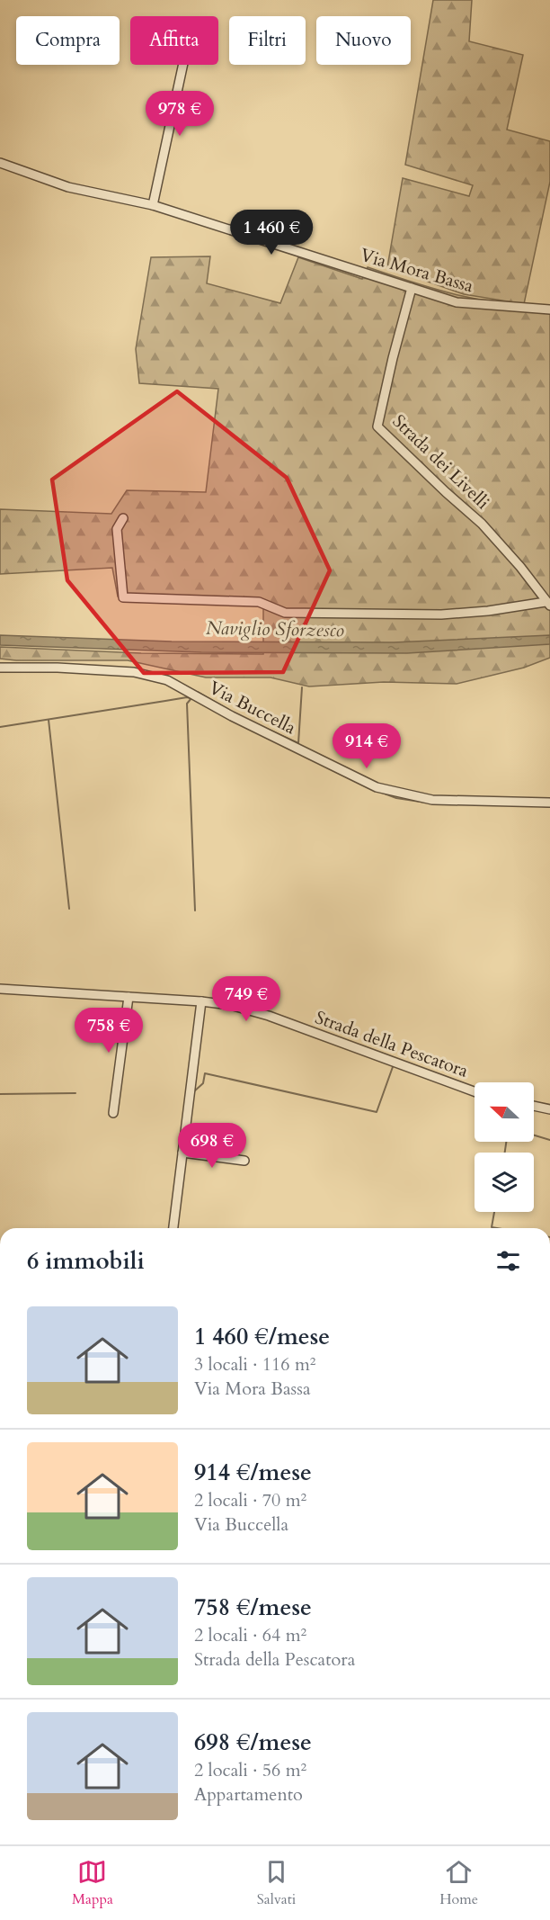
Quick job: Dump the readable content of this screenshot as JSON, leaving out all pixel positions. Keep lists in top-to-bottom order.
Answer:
{
  "streets": {
    "street": [
      "Via Mora Bassa",
      "Strada dei Livelli",
      "Via Buccella",
      "Strada della Pescatora"
    ]
  },
  "crossings": [
    ["Via Mora Bassa", "Strada dei Livelli"]
  ],
  "water": ["Naviglio Sforzesco"],
  "north": "left",
  "page": {
    "chip": [
      "Compra",
      "Affitta",
      "Filtri",
      "Nuovo"
    ],
    "price": [
      "978 €",
      "1 460 €",
      "914 €",
      "749 €",
      "758 €",
      "698 €"
    ],
    "heading": "6 immobili",
    "list": [
      {
        "name": "1 460 €/mese",
        "note": "3 locali · 116 m² · Via Mora Bassa"
      },
      {
        "name": "914 €/mese",
        "note": "2 locali · 70 m² · Via Buccella"
      },
      {
        "name": "758 €/mese",
        "note": "2 locali · 64 m² · Strada della Pescatora"
      },
      {
        "name": "698 €/mese",
        "note": "2 locali · 56 m² · Appartamento"
      }
    ],
    "tabs": ["Mappa", "Salvati", "Home"]
  }
}
